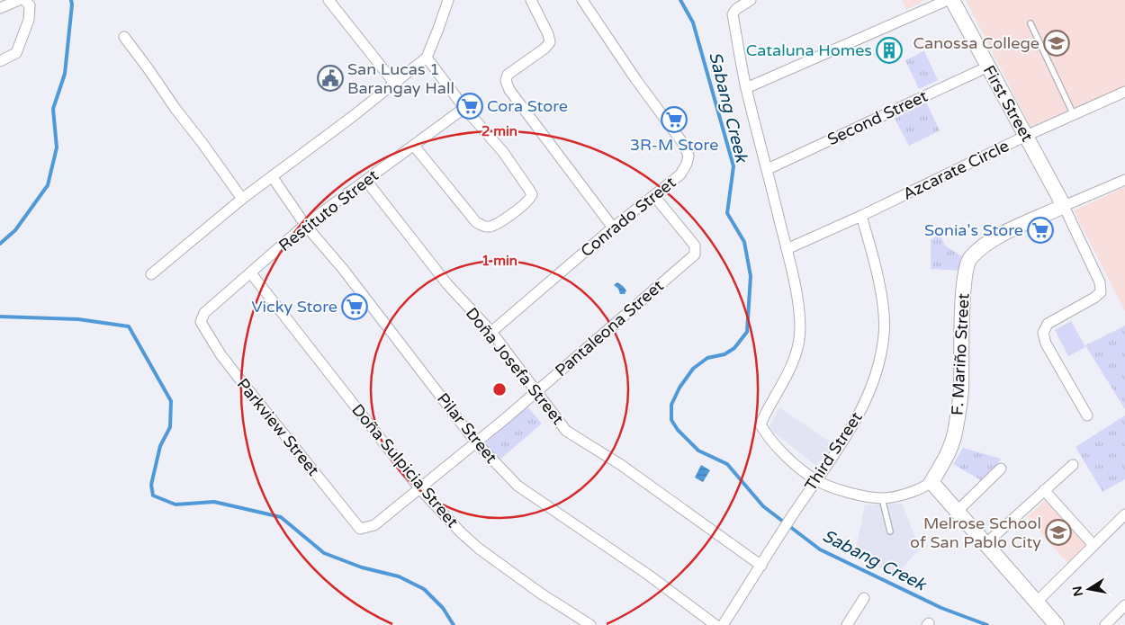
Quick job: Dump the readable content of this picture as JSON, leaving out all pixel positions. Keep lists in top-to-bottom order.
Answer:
{
  "streets": {
    "street": [
      "First Street",
      "Second Street",
      "Azcarate Circle",
      "Restituto Street",
      "Conrado Street",
      "Pantaleona Street",
      "F. Mariño Street",
      "Doña Josefa Street",
      "Parkview Street",
      "Pilar Street",
      "Third Street",
      "Doña Sulpicia Street"
    ]
  },
  "crossings": [
    ["First Street", "Second Street"],
    ["First Street", "Azcarate Circle"],
    ["First Street", "F. Mariño Street"],
    ["Azcarate Circle", "Third Street"],
    ["Restituto Street", "Doña Josefa Street"],
    ["Restituto Street", "Parkview Street"],
    ["Restituto Street", "Pilar Street"],
    ["Restituto Street", "Doña Sulpicia Street"],
    ["Conrado Street", "Pantaleona Street"],
    ["Conrado Street", "Doña Josefa Street"],
    ["Pantaleona Street", "Doña Josefa Street"],
    ["Pantaleona Street", "Parkview Street"],
    ["Pantaleona Street", "Pilar Street"],
    ["Pantaleona Street", "Doña Sulpicia Street"],
    ["Doña Josefa Street", "Third Street"]
  ],
  "water": ["Sabang Creek"],
  "places": {
    "school or university": ["Canossa College", "Melrose School of San Pablo City"],
    "building": ["Cataluna Homes"],
    "public building": ["San Lucas 1 Barangay Hall"],
    "supermarket": [
      "Cora Store",
      "3R-M Store",
      "Sonia's Store",
      "Vicky Store"
    ]
  },
  "north": "left",
  "rings": ["2 min", "1 min"]
}
